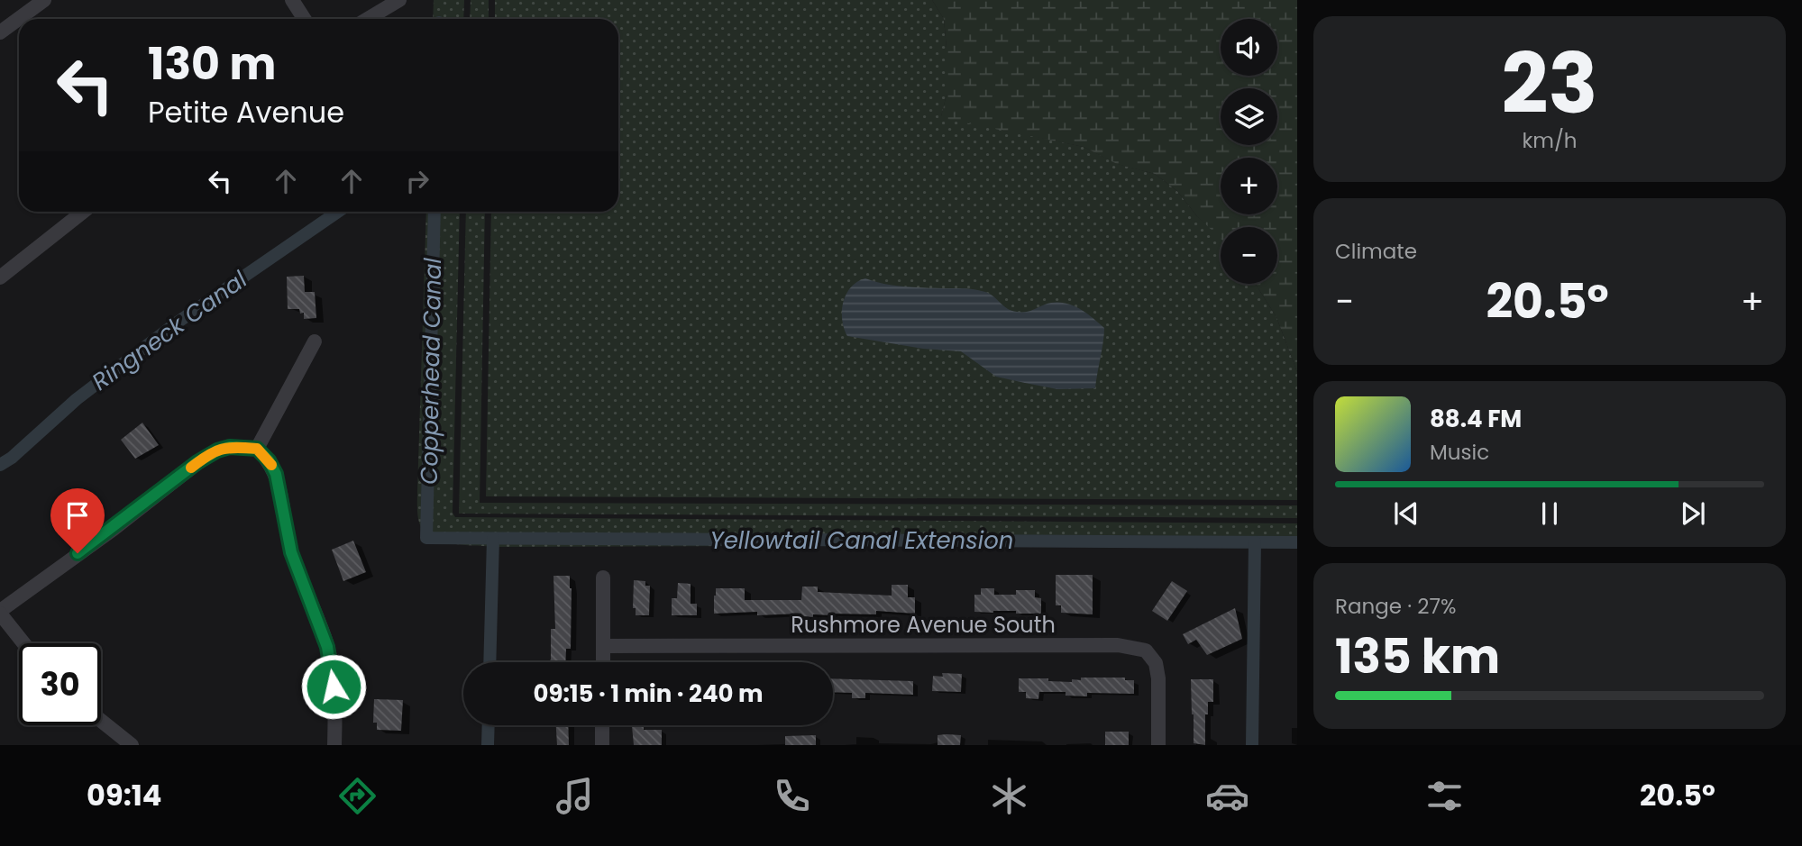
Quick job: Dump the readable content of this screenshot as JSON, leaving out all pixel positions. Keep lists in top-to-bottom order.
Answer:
{
  "streets": {
    "street": ["Rushmore Avenue South"]
  },
  "water": ["Ringneck Canal", "Copperhead Canal", "Yellowtail Canal Extension"],
  "page": {
    "tile": [
      ["23", "km/h"],
      "Climate",
      ["Range · 27%", "135 km"]
    ],
    "map_buttons": ["+", "−"],
    "turn": ["130 m", "Petite Avenue"],
    "heat": ["−", "20.5°", "+"],
    "song": ["88.4 FM", "Music"],
    "limit": "30",
    "trip": "09:15 · 1 min · 240 m",
    "tabs": ["09:14", "20.5°"]
  }
}
